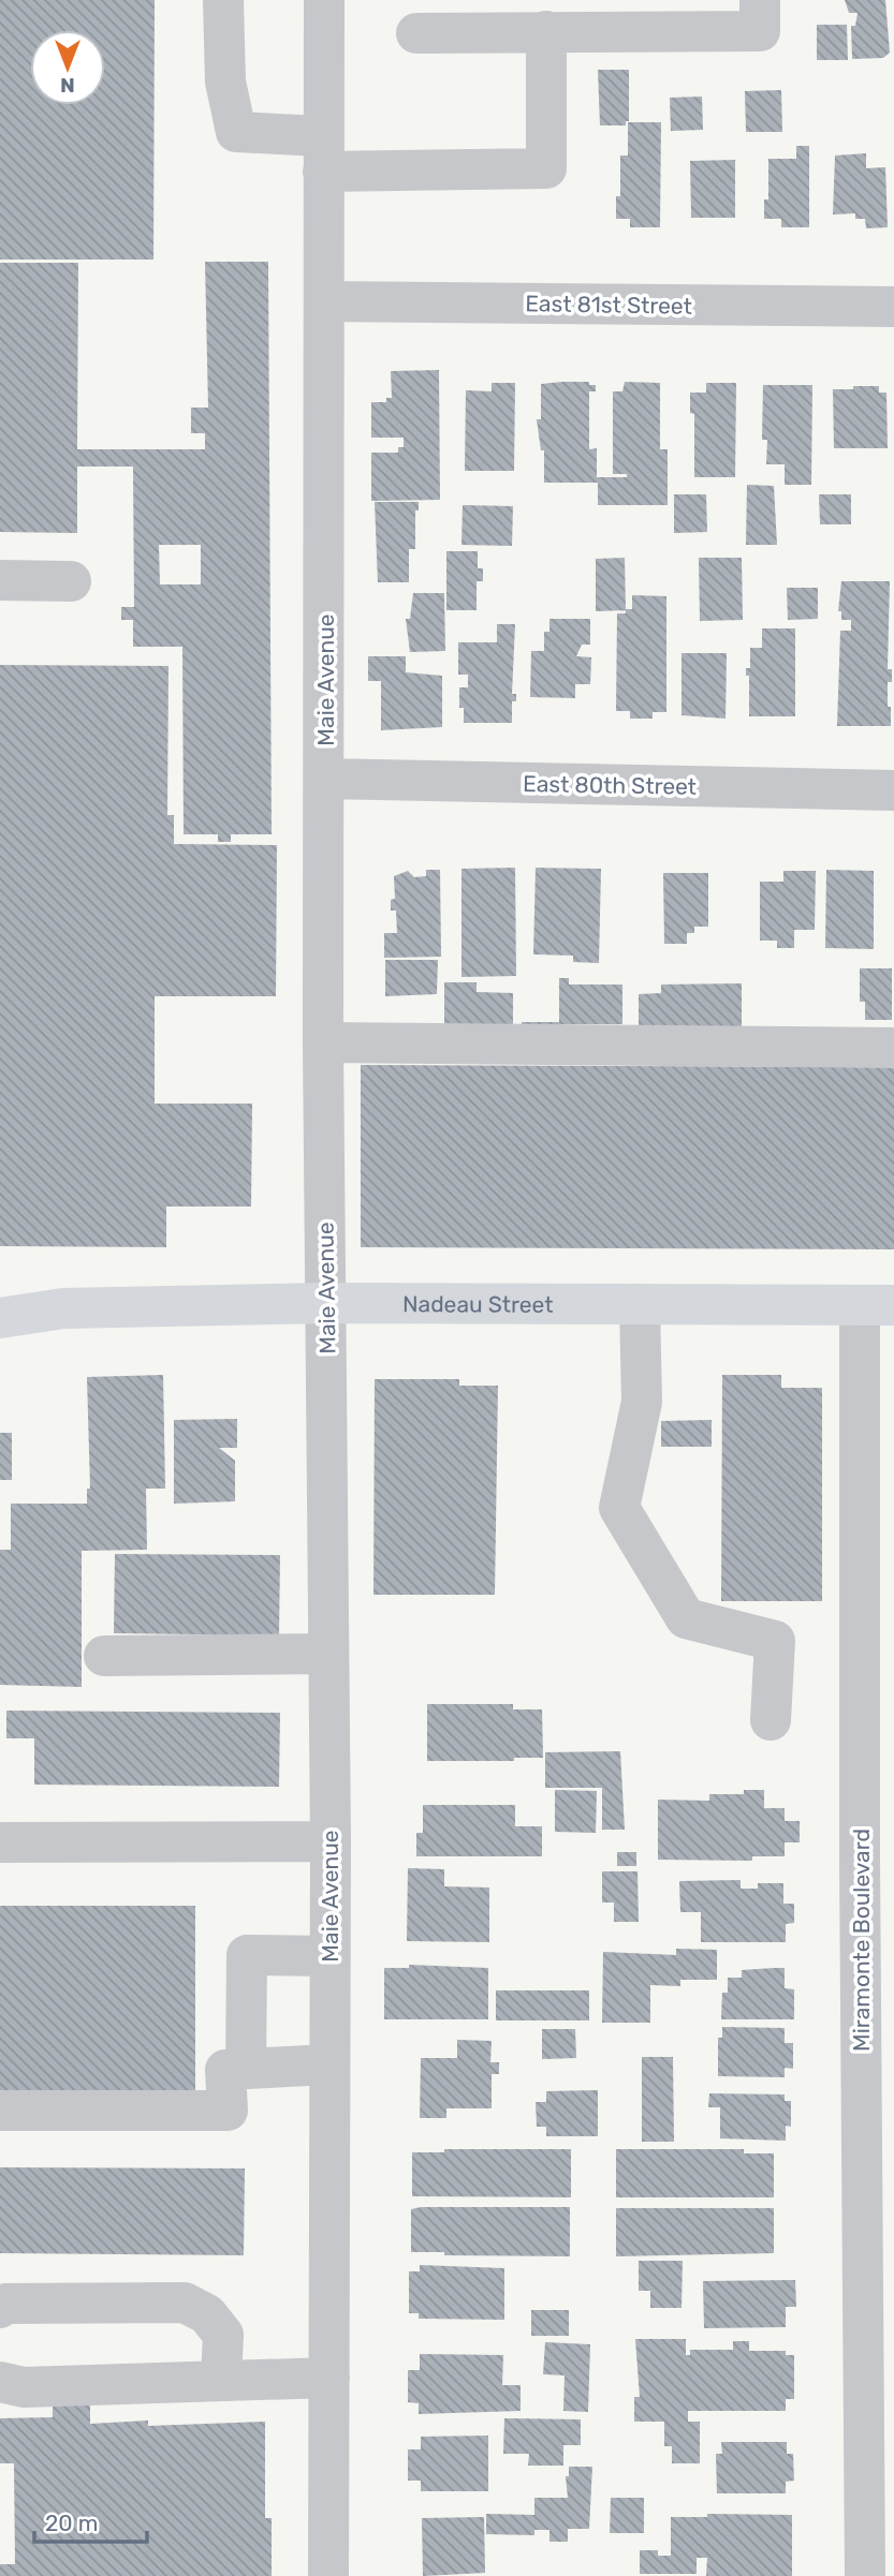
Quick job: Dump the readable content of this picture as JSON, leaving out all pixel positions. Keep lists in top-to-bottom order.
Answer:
{
  "streets": {
    "main road": ["Nadeau Street"],
    "street": [
      "East 81st Street",
      "Maie Avenue",
      "East 80th Street",
      "Miramonte Boulevard"
    ]
  },
  "crossings": [
    ["East 81st Street", "Maie Avenue"],
    ["Maie Avenue", "East 80th Street"],
    ["Maie Avenue", "Nadeau Street"],
    ["Nadeau Street", "Miramonte Boulevard"]
  ],
  "scale_bar": "20 m",
  "north": "bottom"
}
